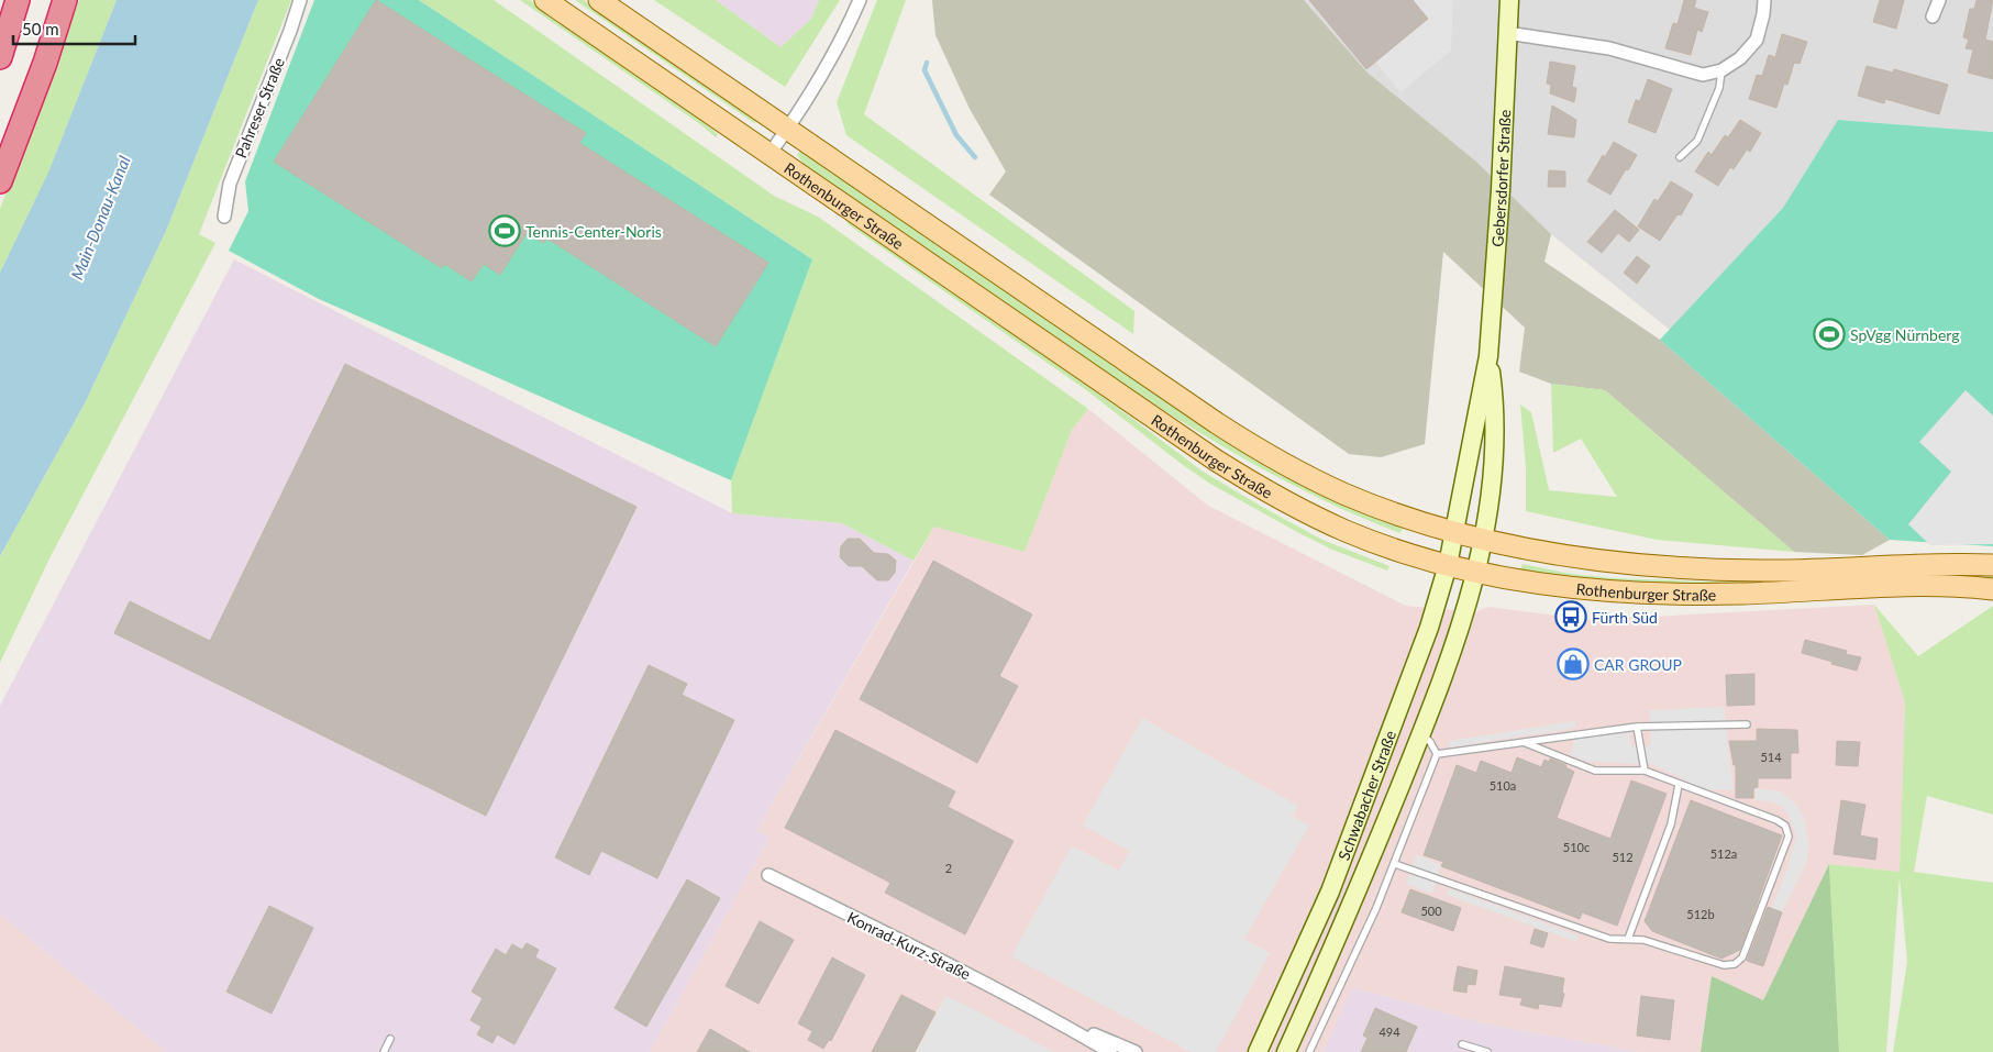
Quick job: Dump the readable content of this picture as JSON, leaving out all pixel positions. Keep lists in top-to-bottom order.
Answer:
{
  "streets": {
    "main road": ["Gebersdorfer Straße", "Rothenburger Straße", "Schwabacher Straße"],
    "street": ["Pahreser Straße", "Konrad-Kurz-Straße"]
  },
  "crossings": [
    ["Gebersdorfer Straße", "Rothenburger Straße"],
    ["Gebersdorfer Straße", "Schwabacher Straße"],
    ["Rothenburger Straße", "Schwabacher Straße"]
  ],
  "water": ["Main-Donau-Kanal"],
  "places": {
    "sports": ["Tennis-Center-Noris", "SpVgg Nürnberg"],
    "bus stop": ["Fürth Süd"],
    "shop": ["CAR GROUP"]
  },
  "house_numbers": [
    "514",
    "510a",
    "510c",
    "512a",
    "512",
    "2",
    "500",
    "512b",
    "494"
  ],
  "scale_bar": "50 m"
}
